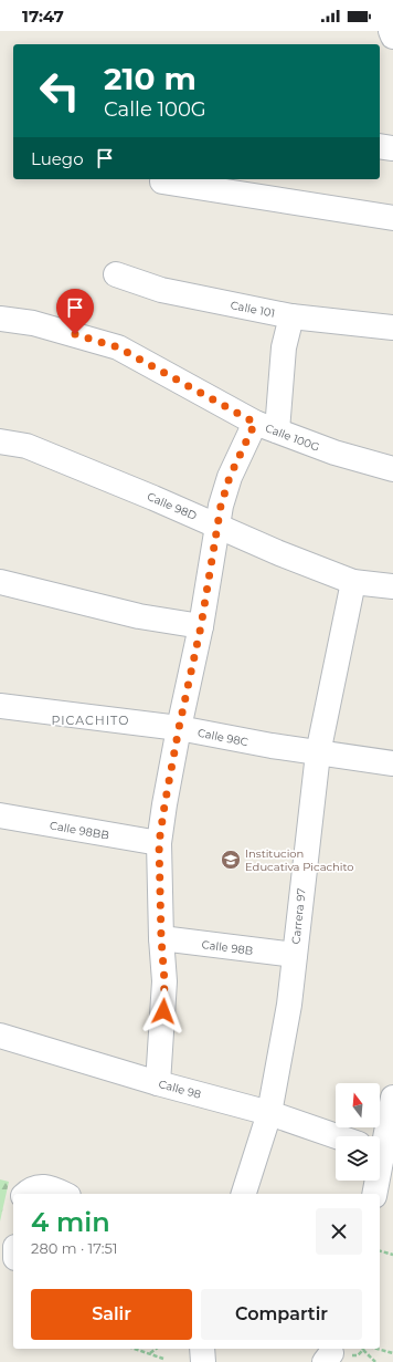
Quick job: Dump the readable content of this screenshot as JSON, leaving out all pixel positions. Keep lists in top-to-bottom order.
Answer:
{
  "streets": {
    "street": [
      "Calle 101",
      "Calle 100G",
      "Calle 98D",
      "Calle 98C",
      "Calle 98BB",
      "Carrera 97",
      "Calle 98B",
      "Calle 98"
    ]
  },
  "crossings": [
    ["Calle 98D", "Carrera 97"],
    ["Calle 98C", "Carrera 97"],
    ["Carrera 97", "Calle 98B"],
    ["Carrera 97", "Calle 98"]
  ],
  "districts": ["PICACHITO"],
  "places": {
    "school or university": ["Institucion Educativa Picachito"]
  },
  "north": "top",
  "page": {
    "status": "17:47",
    "turn": ["210 m", "Calle 100G"],
    "then": "Luego",
    "heading": ["4 min", "280 m · 17:51"],
    "buttons": ["Salir", "Compartir"]
  }
}
